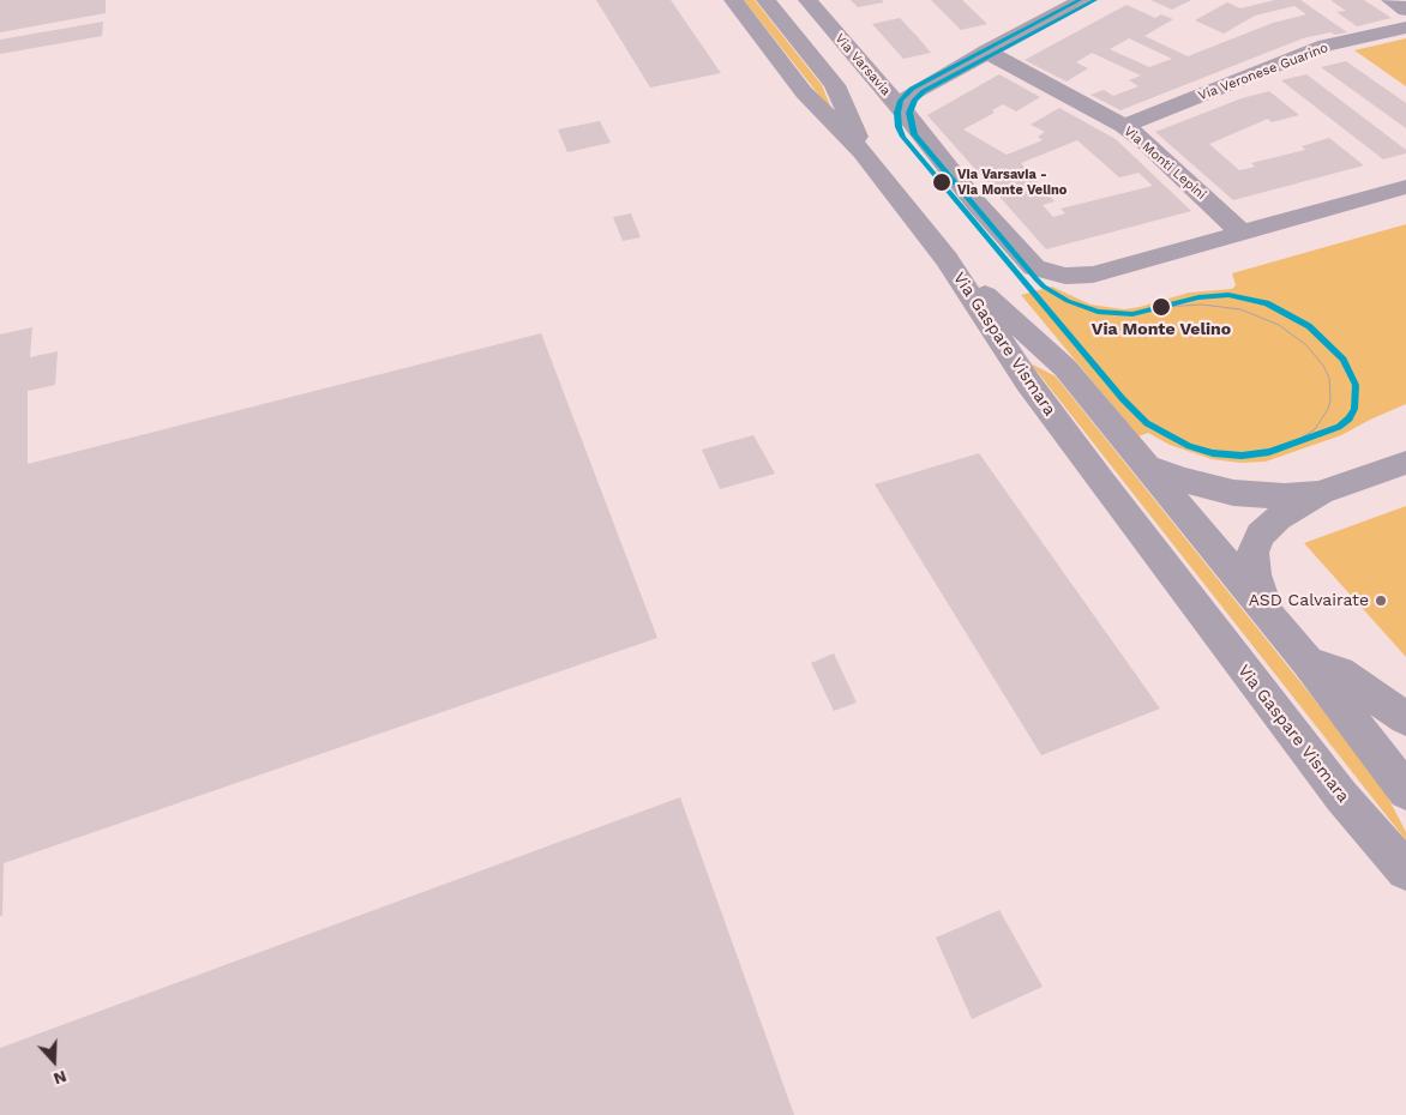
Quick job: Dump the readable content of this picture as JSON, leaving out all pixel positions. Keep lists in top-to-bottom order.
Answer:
{
  "streets": {
    "street": [
      "Via Varsavia",
      "Via Veronese Guarino",
      "Via Monti Lepini",
      "Via Gaspare Vismara"
    ]
  },
  "crossings": [
    ["Via Varsavia", "Via Monti Lepini"],
    ["Via Veronese Guarino", "Via Monti Lepini"]
  ],
  "places": ["Via Varsavia - Via Monte Velino", "Via Monte Velino", "ASD Calvairate"],
  "north": "bottom"
}
